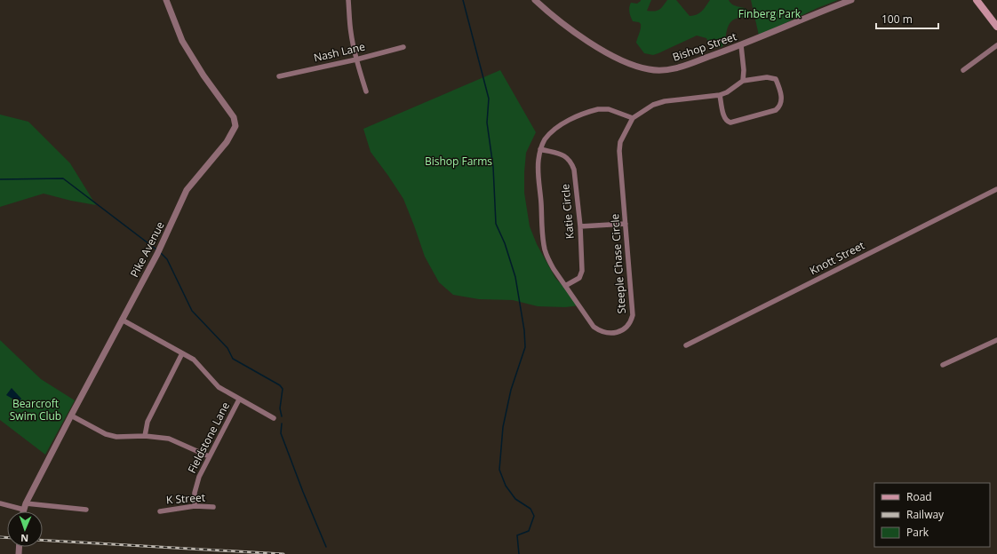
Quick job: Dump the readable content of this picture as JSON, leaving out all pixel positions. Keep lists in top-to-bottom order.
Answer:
{
  "streets": {
    "street": [
      "Bishop Street",
      "Nash Lane",
      "Katie Circle",
      "Pike Avenue",
      "Knott Street",
      "Steeple Chase Circle",
      "Fieldstone Lane",
      "K Street"
    ]
  },
  "crossings": [
    ["Katie Circle", "Steeple Chase Circle"],
    ["Fieldstone Lane", "K Street"]
  ],
  "parks": ["Finberg Park", "Bishop Farms", "Bearcroft Swim Club"],
  "legend": ["Road", "Railway", "Park"],
  "scale_bar": "100 m",
  "north": "bottom"
}
